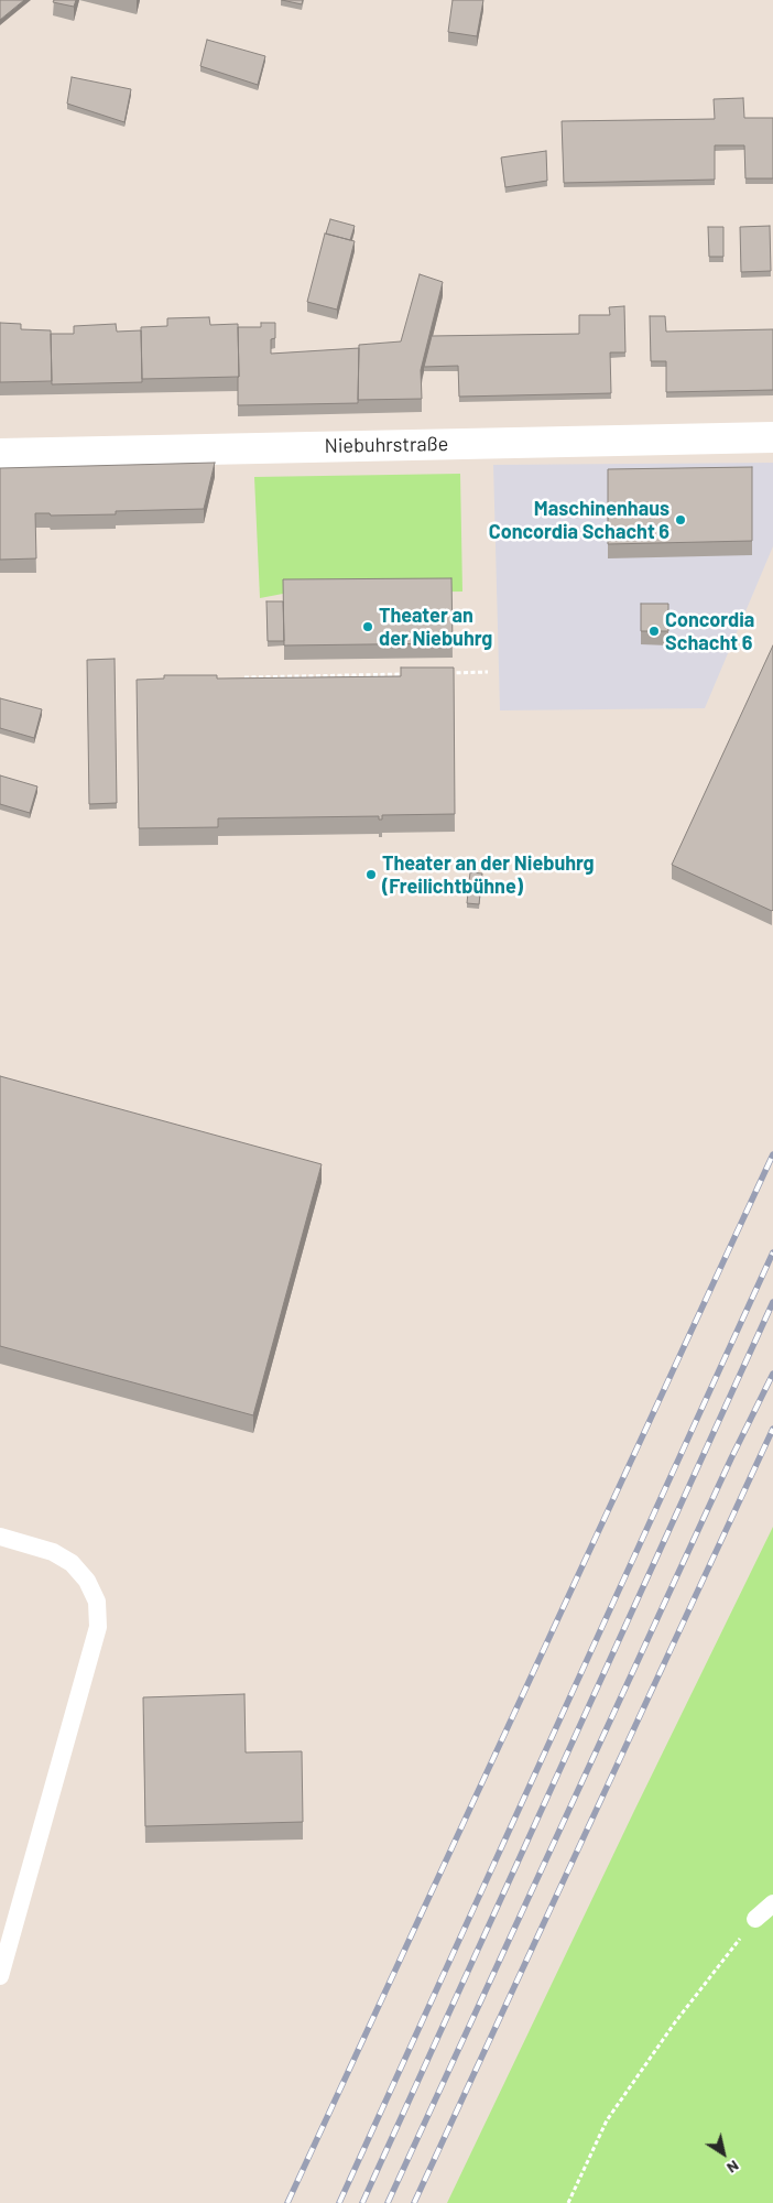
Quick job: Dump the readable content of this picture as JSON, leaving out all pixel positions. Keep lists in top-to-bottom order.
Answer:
{
  "streets": {
    "street": ["Niebuhrstraße"]
  },
  "places": [
    "Maschinenhaus Concordia Schacht 6",
    "Theater an der Niebuhrg",
    "Concordia Schacht 6",
    "Theater an der Niebuhrg (Freilichtbühne)"
  ],
  "north": "bottom right"
}
